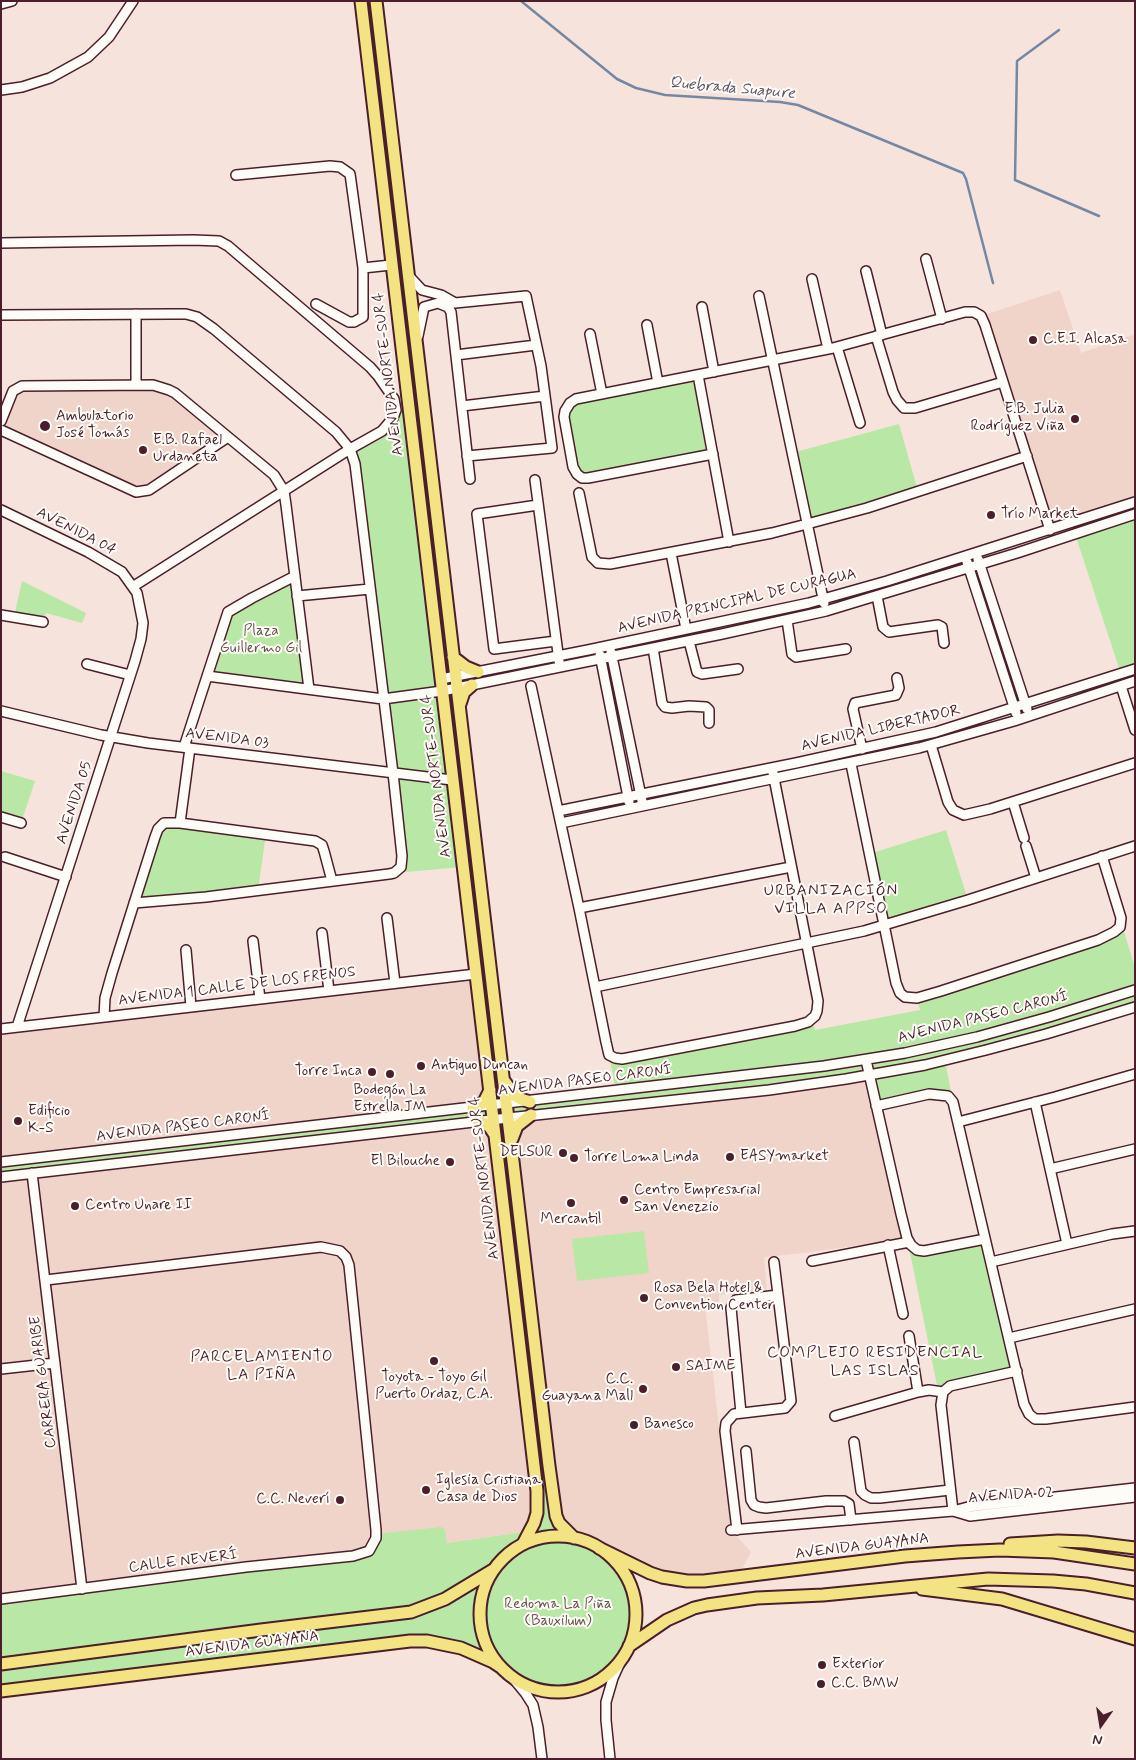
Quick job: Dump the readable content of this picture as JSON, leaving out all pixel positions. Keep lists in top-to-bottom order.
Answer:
{
  "streets": {
    "main road": ["AVENIDA NORTE-SUR 4", "AVENIDA GUAYANA"],
    "street": [
      "AVENIDA 04",
      "AVENIDA PRINCIPAL DE CURAGUA",
      "AVENIDA LIBERTADOR",
      "AVENIDA 03",
      "AVENIDA 05",
      "AVENIDA 1 CALLE DE LOS FRENOS",
      "AVENIDA PASEO CARONÍ",
      "CARRERA GUARIBE",
      "AVENIDA 02",
      "CALLE NEVERÍ"
    ]
  },
  "crossings": [
    ["AVENIDA NORTE-SUR 4", "AVENIDA PRINCIPAL DE CURAGUA"],
    ["AVENIDA NORTE-SUR 4", "AVENIDA 03"],
    ["AVENIDA NORTE-SUR 4", "AVENIDA 1 CALLE DE LOS FRENOS"],
    ["AVENIDA NORTE-SUR 4", "AVENIDA PASEO CARONÍ"],
    ["AVENIDA NORTE-SUR 4", "AVENIDA GUAYANA"],
    ["AVENIDA 04", "AVENIDA 05"],
    ["AVENIDA 03", "AVENIDA 05"],
    ["AVENIDA 05", "AVENIDA 1 CALLE DE LOS FRENOS"],
    ["AVENIDA PASEO CARONÍ", "CARRERA GUARIBE"],
    ["CARRERA GUARIBE", "CALLE NEVERÍ"]
  ],
  "districts": ["URBANIZACIÓN VILLA APPSO", "COMPLEJO RESIDENCIAL LAS ISLAS", "PARCELAMIENTO LA PIÑA"],
  "water": ["Quebrada Suapure"],
  "parks": ["Plaza Guillermo Gil", "Redoma La Piña (Bauxilum)"],
  "places": [
    "C.E.I. Alcasa",
    "E.B. Julia Rodríguez Viña",
    "Ambulatorio José Tomás",
    "E.B. Rafael Urdaneta",
    "Trío Market",
    "Antiguo Duncan",
    "Torre Inca",
    "Bodegón La Estrella JM",
    "Edificio K-S",
    "DELSUR",
    "EASYmarket",
    "Torre Loma Linda",
    "El Bilouche",
    "Centro Empresarial San Venezzio",
    "Mercantil",
    "Centro Unare II",
    "Rosa Bela Hotel & Convention Center",
    "Toyota - Toyo Gil Puerto Ordaz, C.A.",
    "SAIME",
    "C.C. Guayana Mall",
    "Banesco",
    "Iglesia Cristiana Casa de Dios",
    "C.C. Neverí",
    "Exterior",
    "C.C. BMW"
  ],
  "north": "bottom"
}
